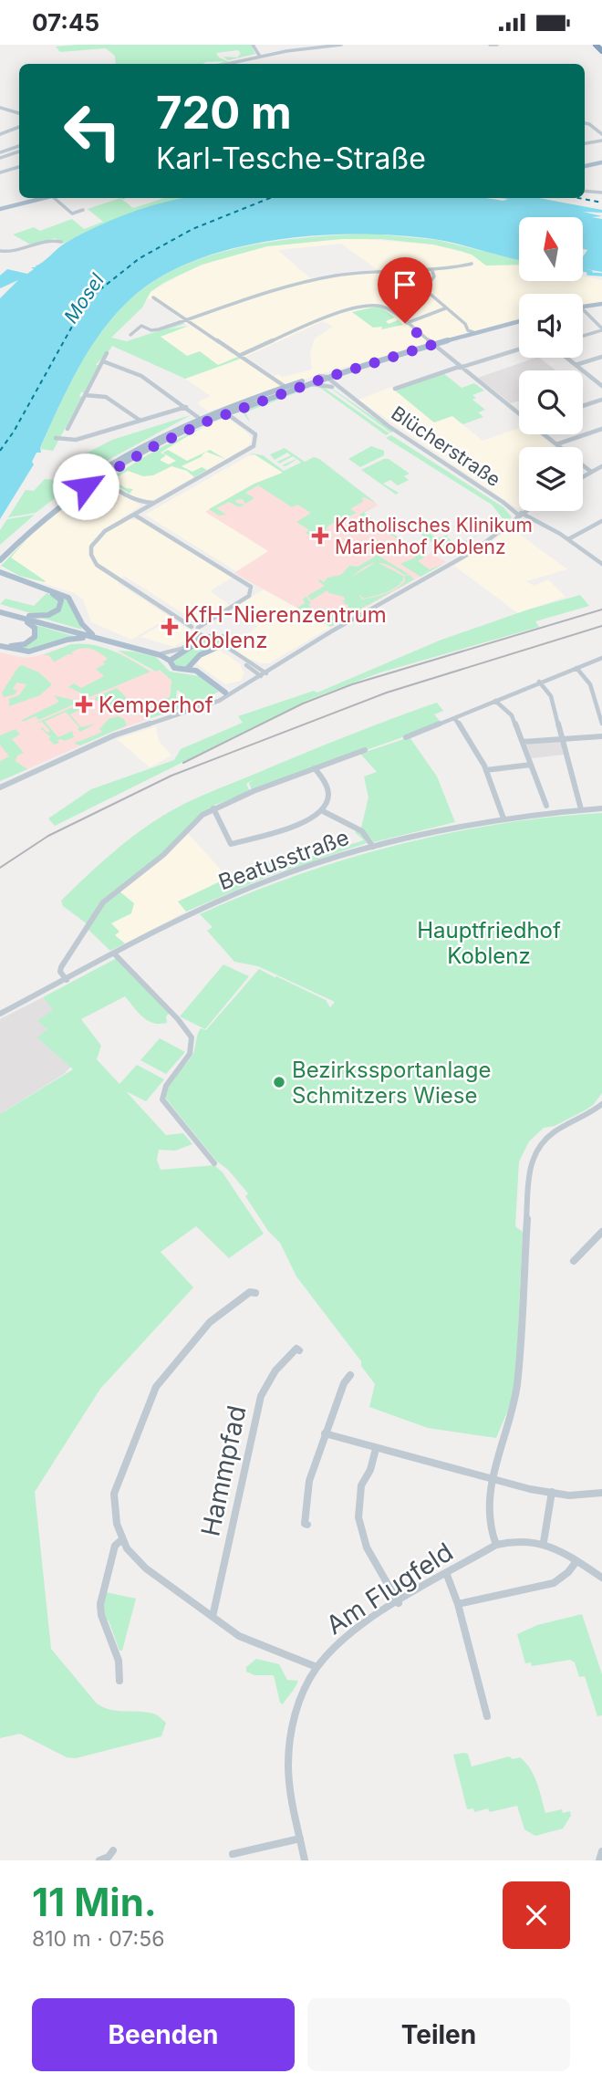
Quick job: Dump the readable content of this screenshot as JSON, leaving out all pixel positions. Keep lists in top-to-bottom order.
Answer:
{
  "streets": {
    "street": [
      "Blücherstraße",
      "Beatusstraße",
      "Hammpfad",
      "Am Flugfeld"
    ]
  },
  "water": ["Mosel"],
  "parks": ["Hauptfriedhof Koblenz"],
  "places": {
    "health": ["Katholisches Klinikum Marienhof Koblenz", "KfH-Nierenzentrum Koblenz", "Kemperhof"],
    "other": ["Bezirkssportanlage Schmitzers Wiese"]
  },
  "north": "top",
  "page": {
    "status": "07:45",
    "turn": ["720 m", "Karl-Tesche-Straße"],
    "heading": ["11 Min.", "810 m · 07:56"],
    "buttons": ["Beenden", "Teilen"]
  }
}
